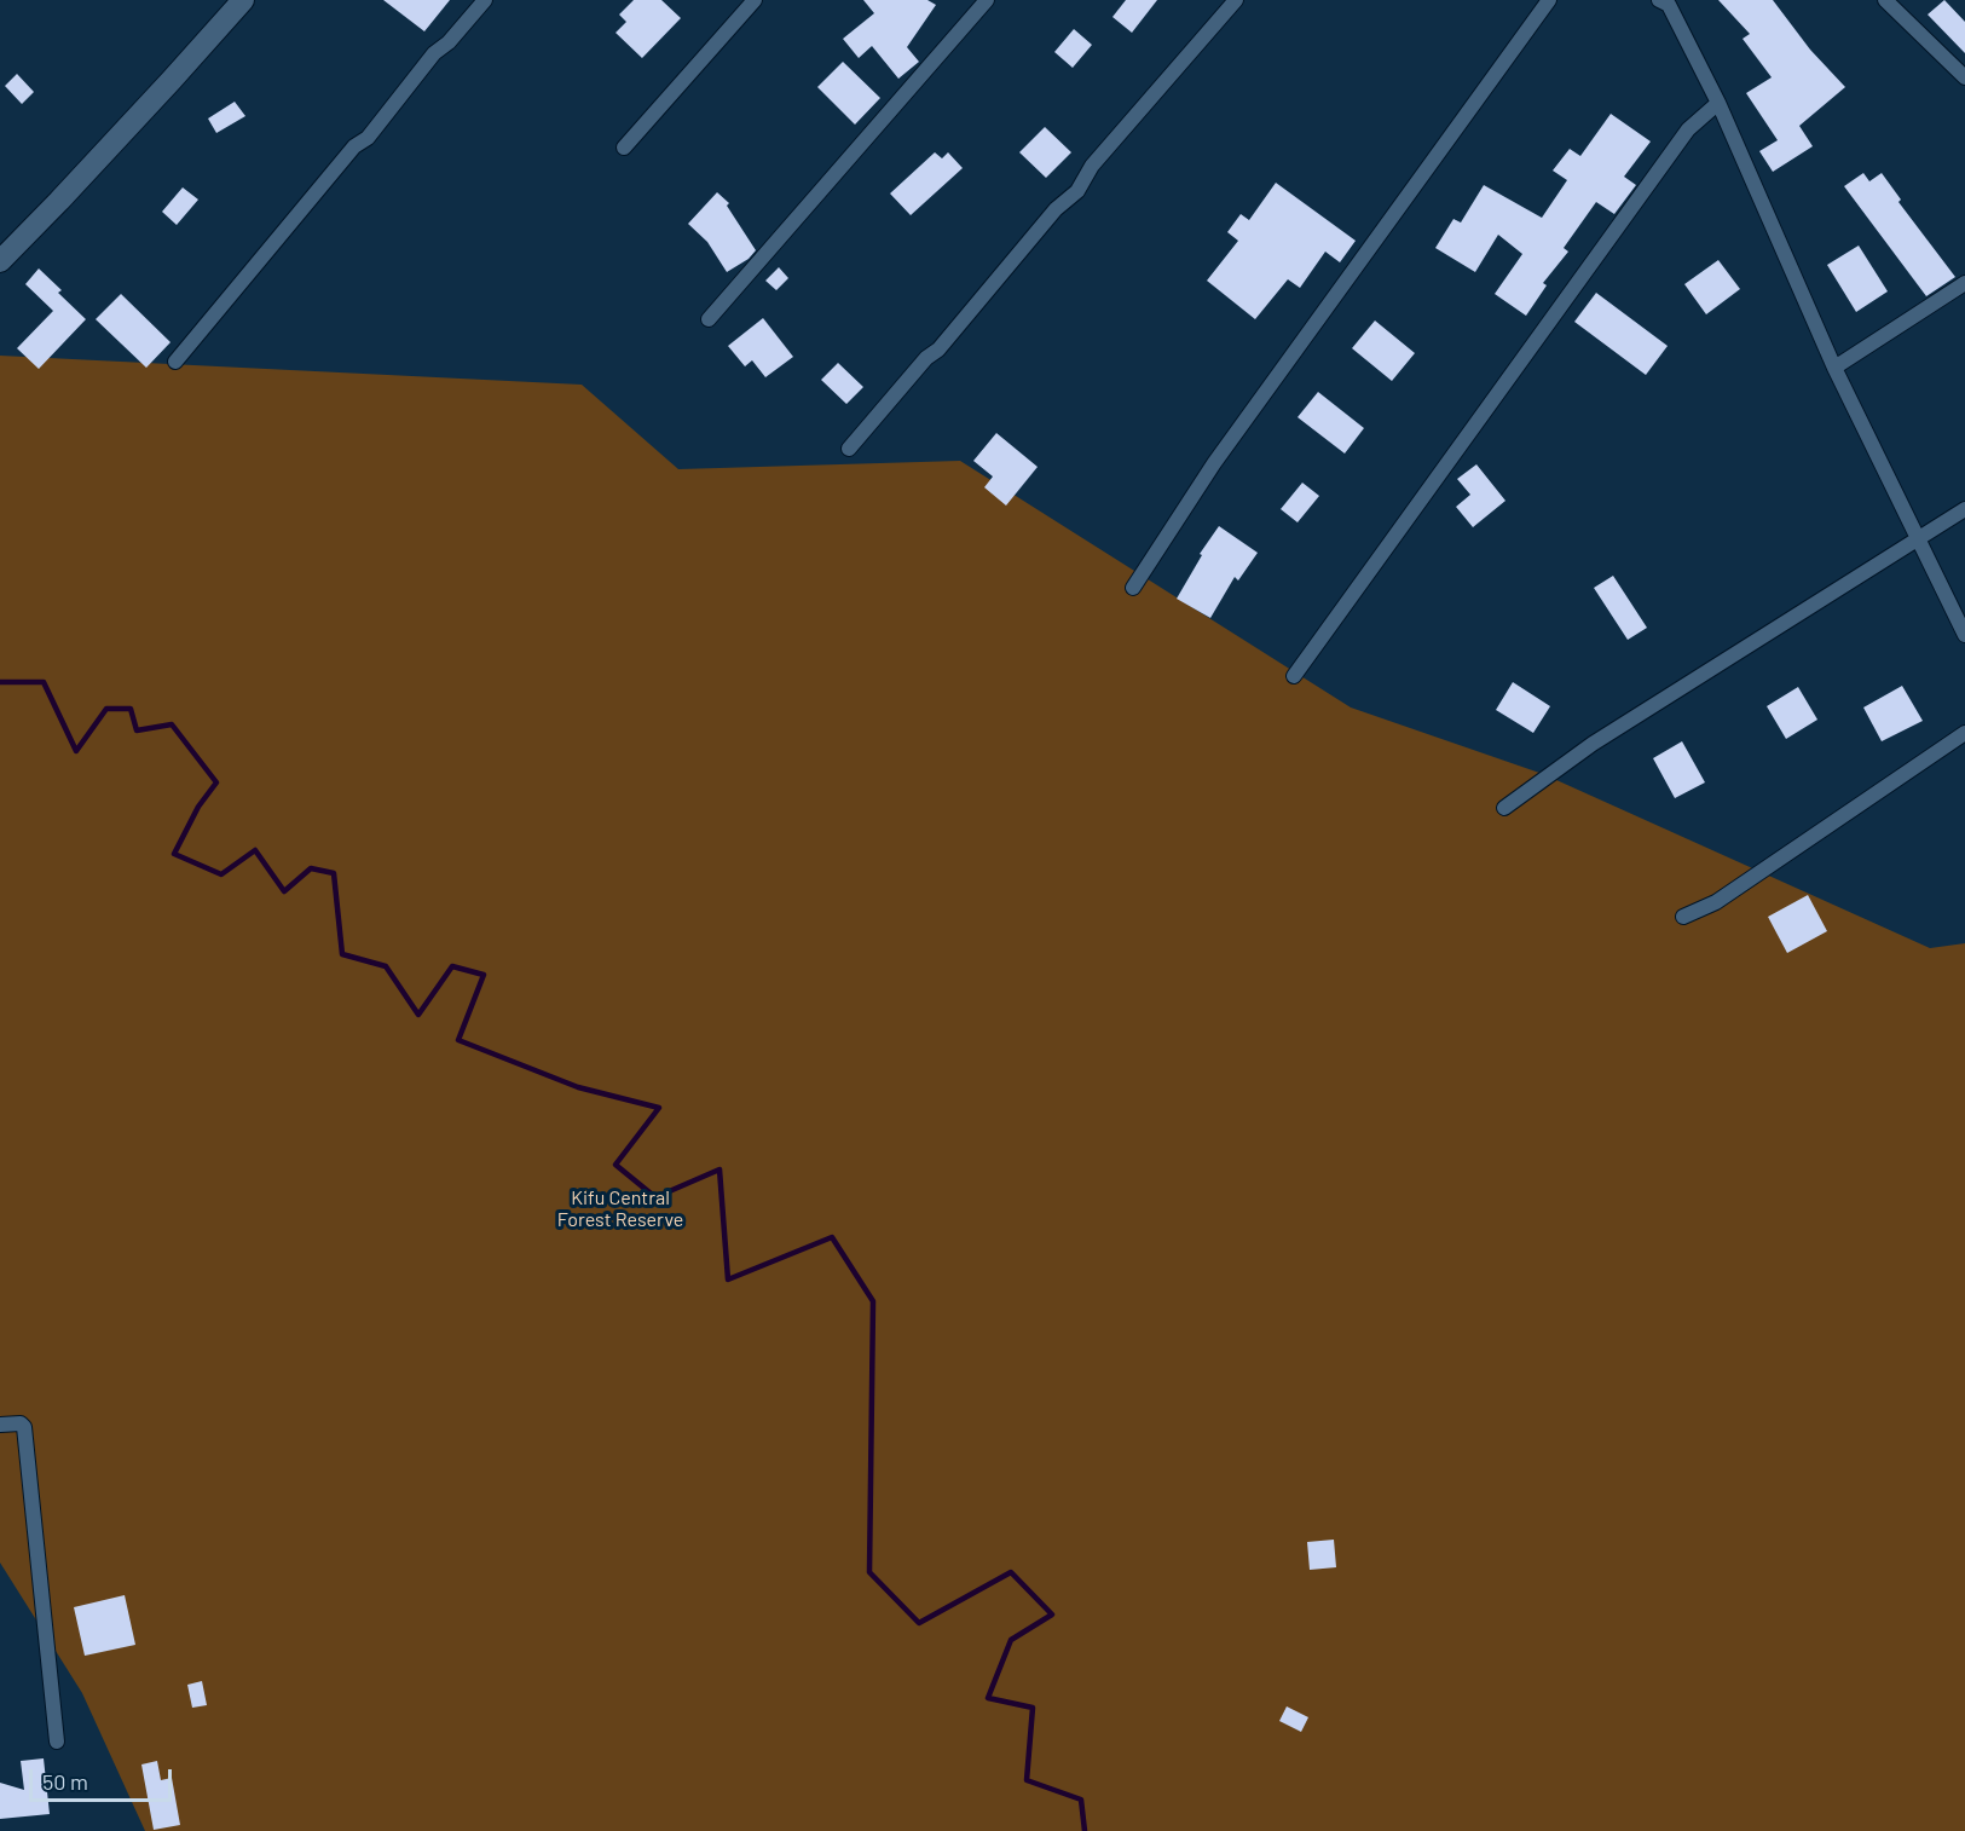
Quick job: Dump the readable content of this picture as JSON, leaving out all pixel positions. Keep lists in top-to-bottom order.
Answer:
{
  "parks": ["Kifu Central Forest Reserve"],
  "scale_bar": "50 m"
}
